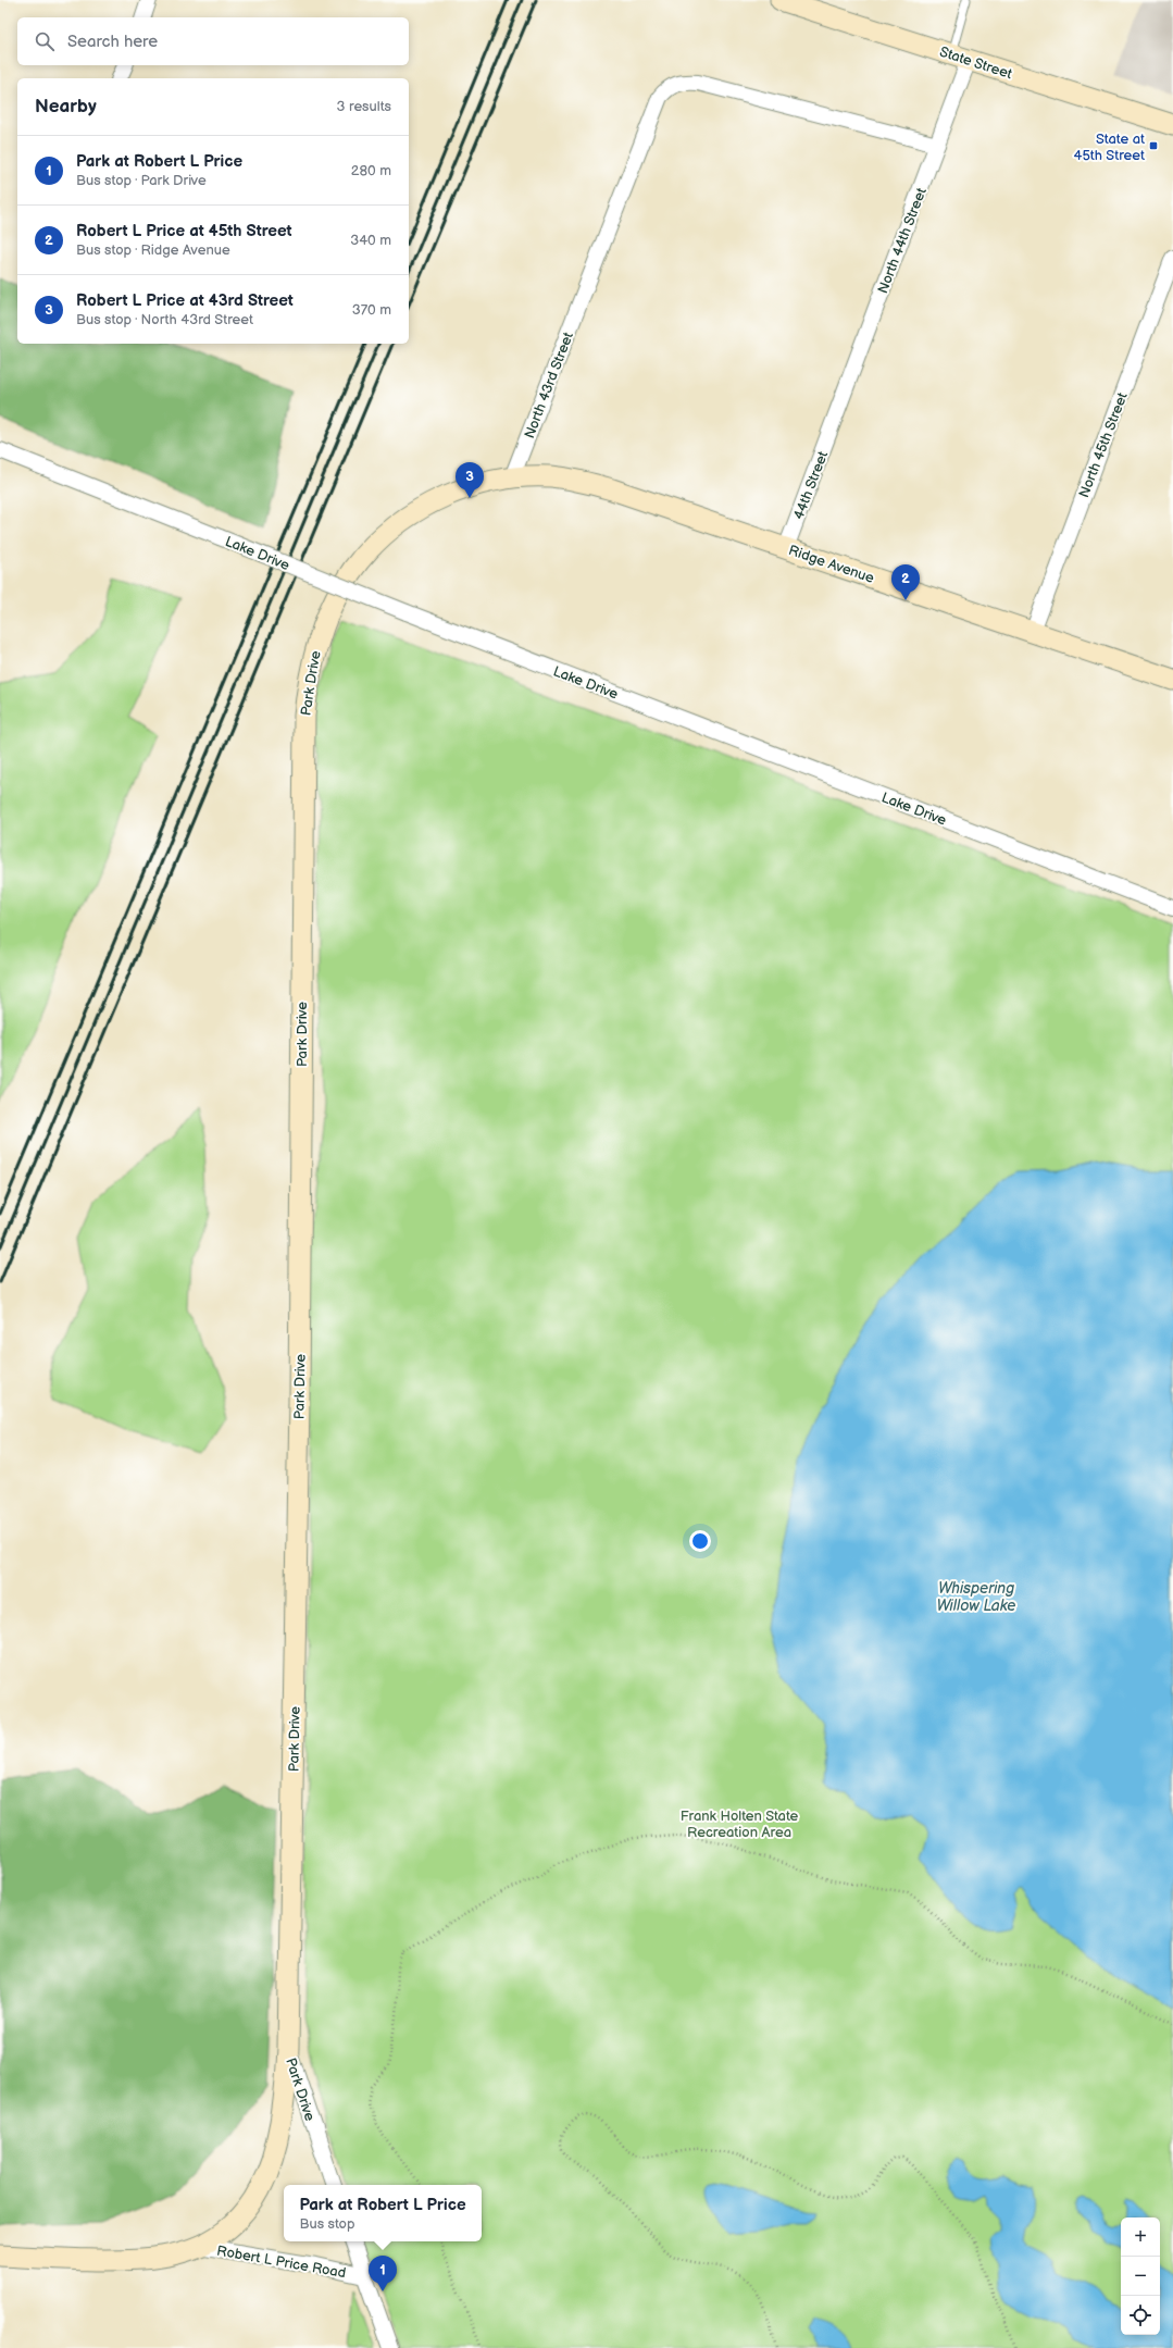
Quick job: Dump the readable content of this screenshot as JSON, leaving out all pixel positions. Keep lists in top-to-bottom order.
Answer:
{
  "streets": {
    "street": [
      "State Street",
      "North 44th Street",
      "North 43rd Street",
      "North 45th Street",
      "44th Street",
      "Lake Drive",
      "Ridge Avenue",
      "Park Drive",
      "Robert L Price Road"
    ]
  },
  "crossings": [
    ["State Street", "North 44th Street"],
    ["North 44th Street", "North 43rd Street"],
    ["North 44th Street", "44th Street"],
    ["North 43rd Street", "Ridge Avenue"],
    ["North 43rd Street", "Park Drive"],
    ["North 45th Street", "Ridge Avenue"],
    ["44th Street", "Ridge Avenue"],
    ["Ridge Avenue", "Park Drive"],
    ["Park Drive", "Robert L Price Road"]
  ],
  "water": ["Whispering Willow Lake"],
  "parks": ["Frank Holten State Recreation Area"],
  "places": {
    "transit": ["State at 45th Street"]
  },
  "page": {
    "search": "Search here",
    "heading": ["Nearby", "3 results"],
    "list": [
      {
        "mark": "1",
        "name": "Park at Robert L Price",
        "note": "Bus stop · Park Drive",
        "value": "280 m"
      },
      {
        "mark": "2",
        "name": "Robert L Price at 45th Street",
        "note": "Bus stop · Ridge Avenue",
        "value": "340 m"
      },
      {
        "mark": "3",
        "name": "Robert L Price at 43rd Street",
        "note": "Bus stop · North 43rd Street",
        "value": "370 m"
      }
    ],
    "pins": ["3", "2", "1"],
    "popup": ["Park at Robert L Price", "Bus stop"],
    "map_buttons": ["+", "−"]
  }
}
